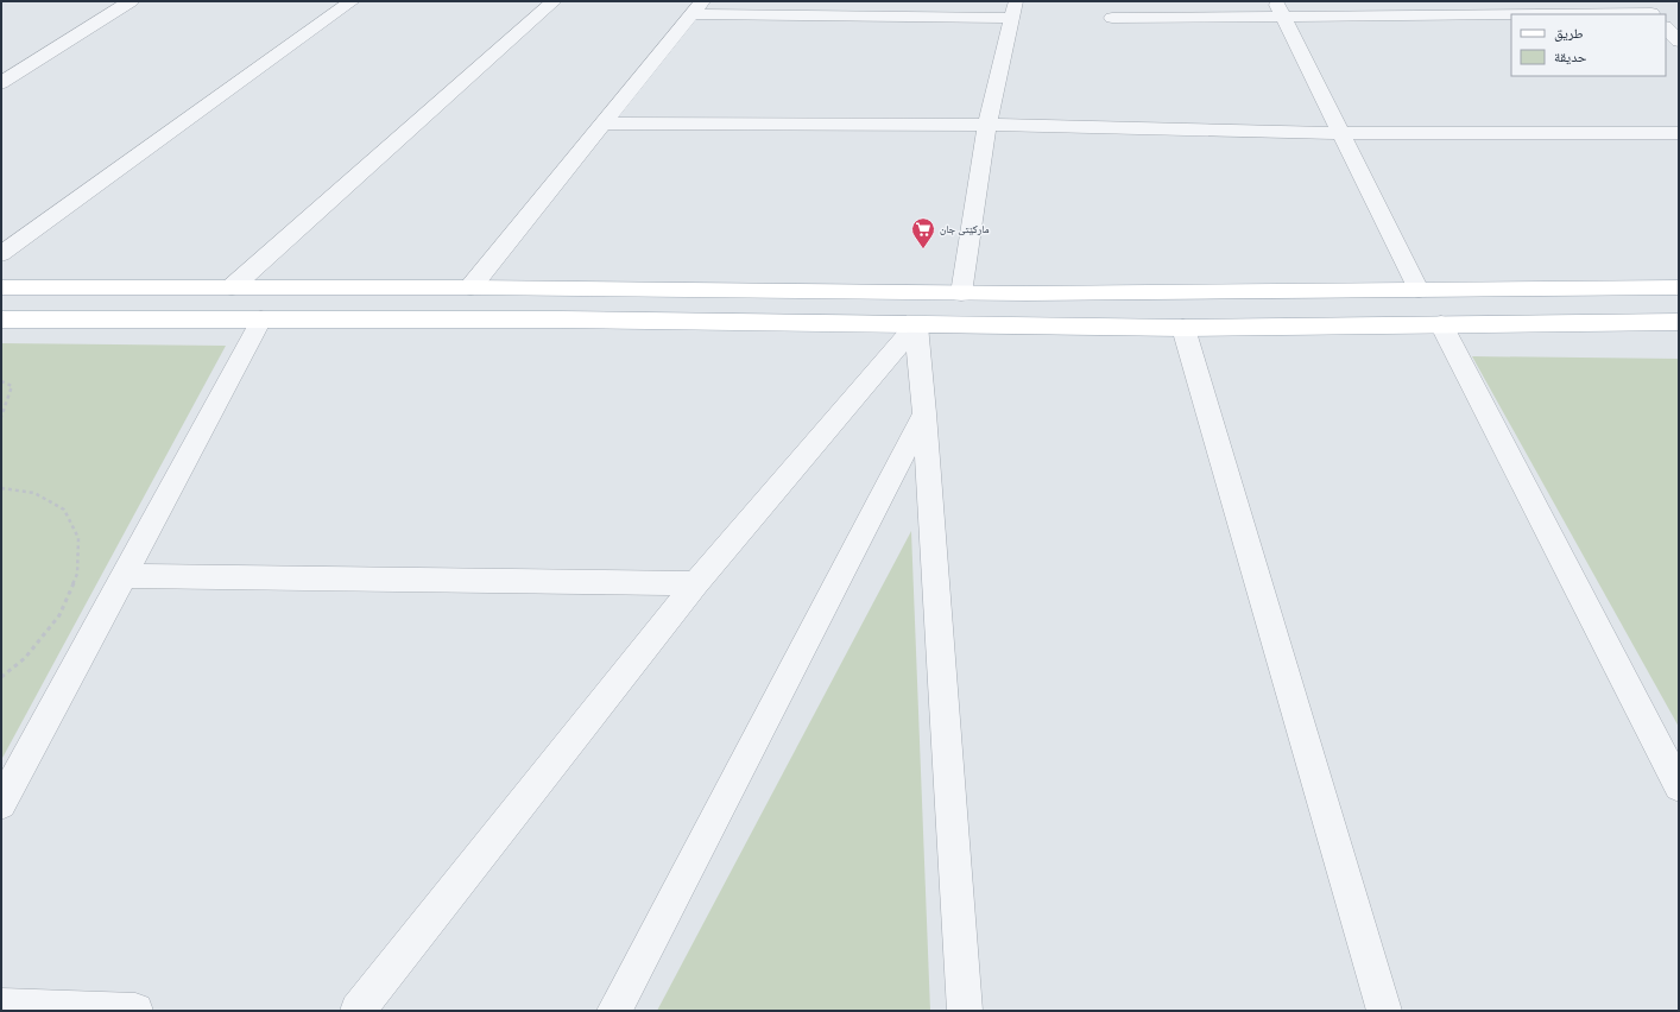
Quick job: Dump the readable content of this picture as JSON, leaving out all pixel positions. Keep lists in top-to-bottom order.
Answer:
{
  "places": {
    "supermarket": ["مارکێتی جان"]
  },
  "legend": ["طريق", "حديقة"]
}
